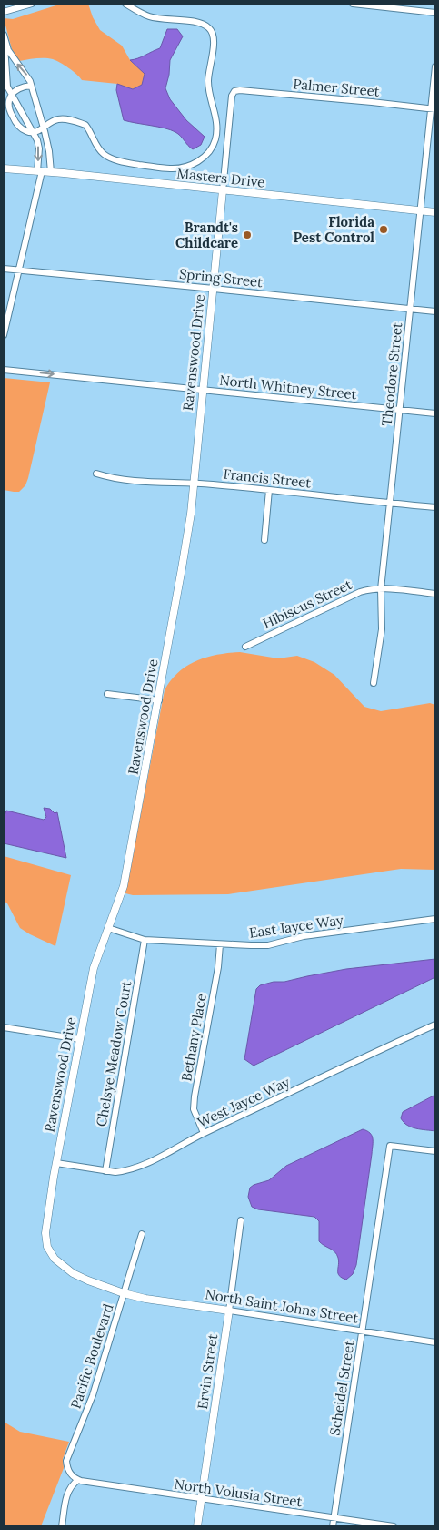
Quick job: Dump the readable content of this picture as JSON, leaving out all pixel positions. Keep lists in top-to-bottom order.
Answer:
{
  "streets": {
    "street": [
      "Palmer Street",
      "Masters Drive",
      "Spring Street",
      "Ravenswood Drive",
      "Theodore Street",
      "North Whitney Street",
      "Francis Street",
      "Hibiscus Street",
      "East Jayce Way",
      "Bethany Place",
      "Chelsye Meadow Court",
      "West Jayce Way",
      "North Saint Johns Street",
      "Pacific Boulevard",
      "Ervin Street",
      "Scheidel Street",
      "North Volusia Street"
    ]
  },
  "crossings": [
    ["Palmer Street", "Ravenswood Drive"],
    ["Palmer Street", "Theodore Street"],
    ["Masters Drive", "Ravenswood Drive"],
    ["Masters Drive", "Theodore Street"],
    ["Spring Street", "Ravenswood Drive"],
    ["Spring Street", "Theodore Street"],
    ["Ravenswood Drive", "North Whitney Street"],
    ["Ravenswood Drive", "Francis Street"],
    ["Ravenswood Drive", "East Jayce Way"],
    ["Ravenswood Drive", "West Jayce Way"],
    ["Ravenswood Drive", "North Saint Johns Street"],
    ["Ravenswood Drive", "Pacific Boulevard"],
    ["Theodore Street", "North Whitney Street"],
    ["Theodore Street", "Francis Street"],
    ["Theodore Street", "Hibiscus Street"],
    ["East Jayce Way", "Bethany Place"],
    ["East Jayce Way", "Chelsye Meadow Court"],
    ["Bethany Place", "West Jayce Way"],
    ["Chelsye Meadow Court", "West Jayce Way"],
    ["North Saint Johns Street", "Pacific Boulevard"],
    ["North Saint Johns Street", "Ervin Street"],
    ["North Saint Johns Street", "Scheidel Street"],
    ["Pacific Boulevard", "North Volusia Street"],
    ["Ervin Street", "North Volusia Street"],
    ["Scheidel Street", "North Volusia Street"]
  ],
  "one_way": ["North Whitney Street"],
  "places": ["Florida Pest Control", "Brandt's Childcare"]
}
